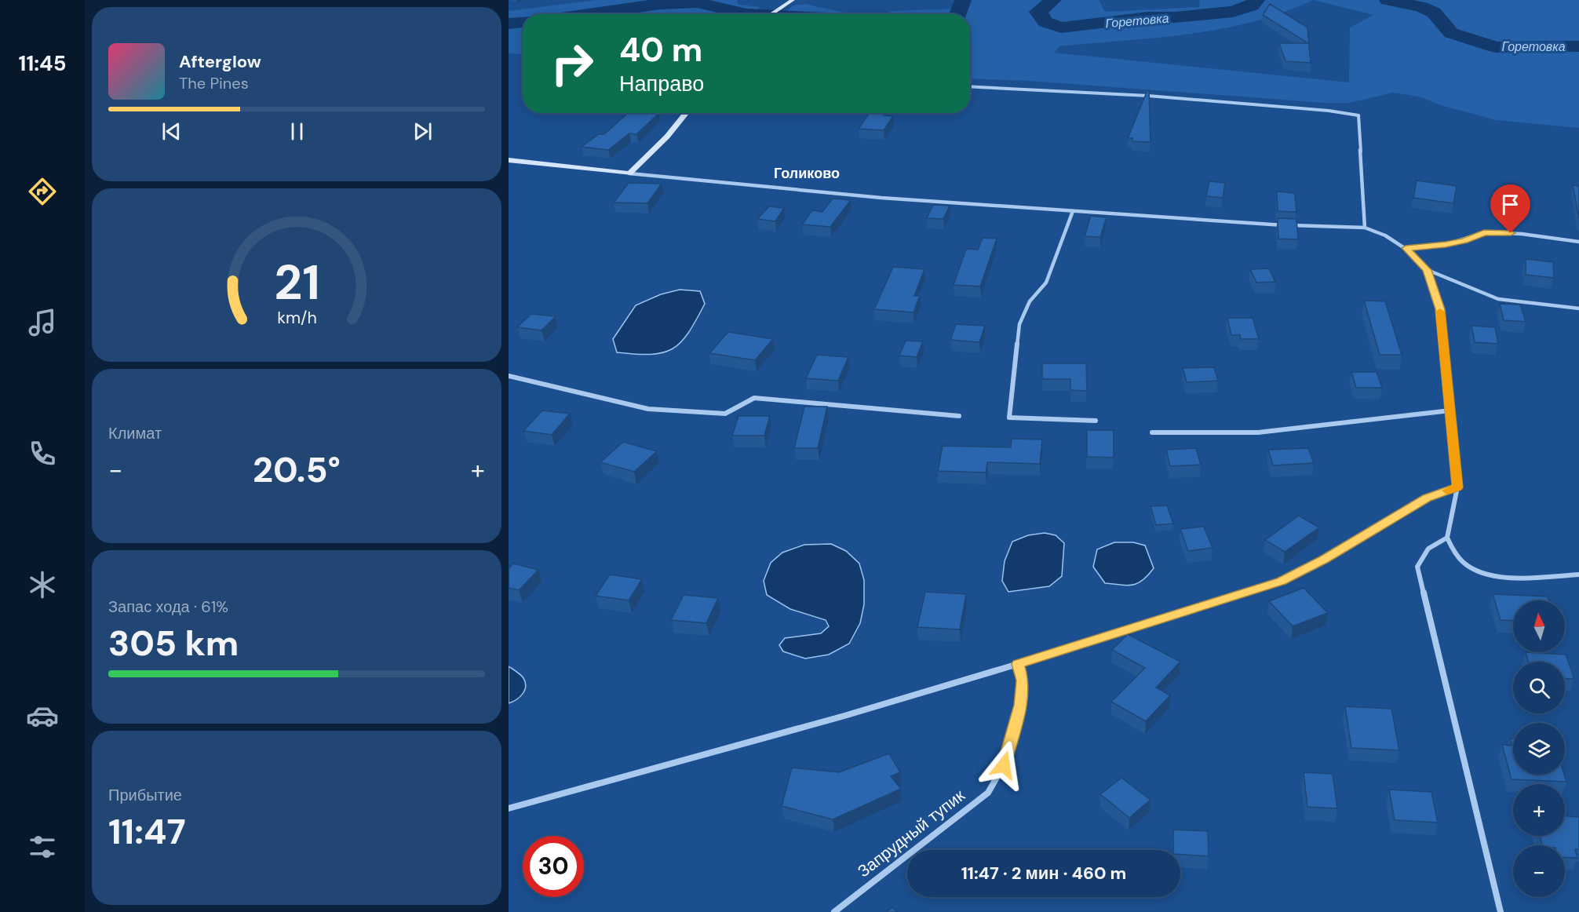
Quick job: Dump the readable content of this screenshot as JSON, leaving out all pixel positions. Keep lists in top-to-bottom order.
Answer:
{
  "streets": {
    "street": ["Запрудный тупик"]
  },
  "districts": ["Голиково"],
  "water": ["Горетовка"],
  "north": "top",
  "page": {
    "tabs": "11:45",
    "turn": ["40 m", "Направо"],
    "song": ["Afterglow", "The Pines"],
    "tile": [
      "Климат",
      ["Запас хода · 61%", "305 km"],
      ["Прибытие", "11:47"]
    ],
    "heat": ["−", "20.5°", "+"],
    "map_buttons": ["+", "−"],
    "limit": "30",
    "trip": "11:47 · 2 мин · 460 m",
    "gauge": ["21", "km/h"]
  }
}
